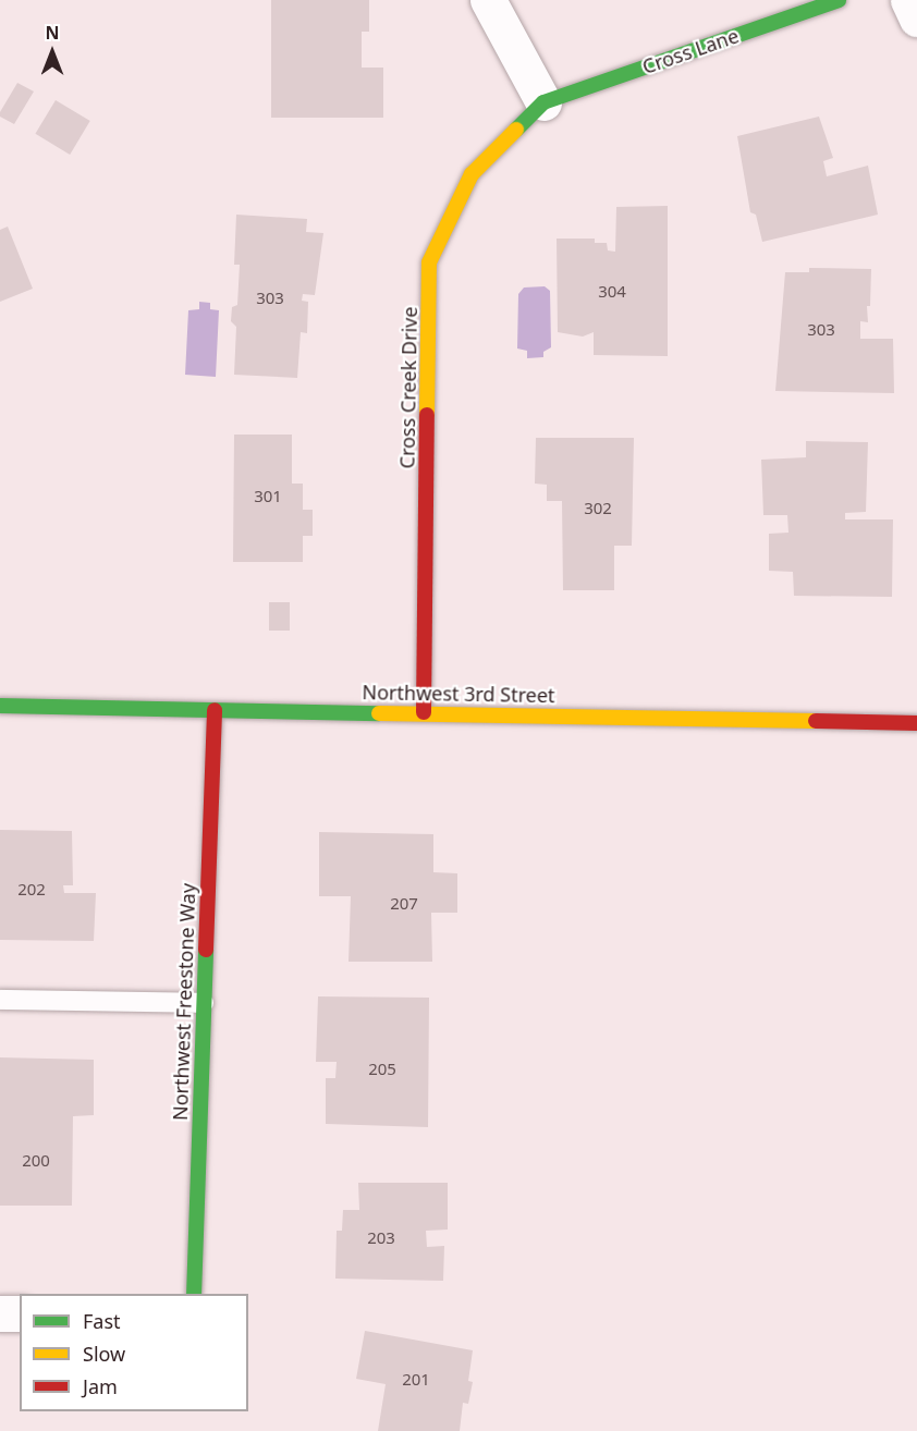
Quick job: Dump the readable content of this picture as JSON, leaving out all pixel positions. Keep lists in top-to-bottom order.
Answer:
{
  "streets": {
    "street": [
      "Cross Lane",
      "Cross Creek Drive",
      "Northwest 3rd Street",
      "Northwest Freestone Way"
    ]
  },
  "crossings": [
    ["Cross Lane", "Cross Creek Drive"],
    ["Cross Creek Drive", "Northwest 3rd Street"],
    ["Northwest 3rd Street", "Northwest Freestone Way"]
  ],
  "house_numbers": [
    "304",
    "303",
    "303",
    "301",
    "302",
    "202",
    "207",
    "205",
    "200",
    "203",
    "201"
  ],
  "legend": ["Fast", "Slow", "Jam"],
  "north": "top"
}
